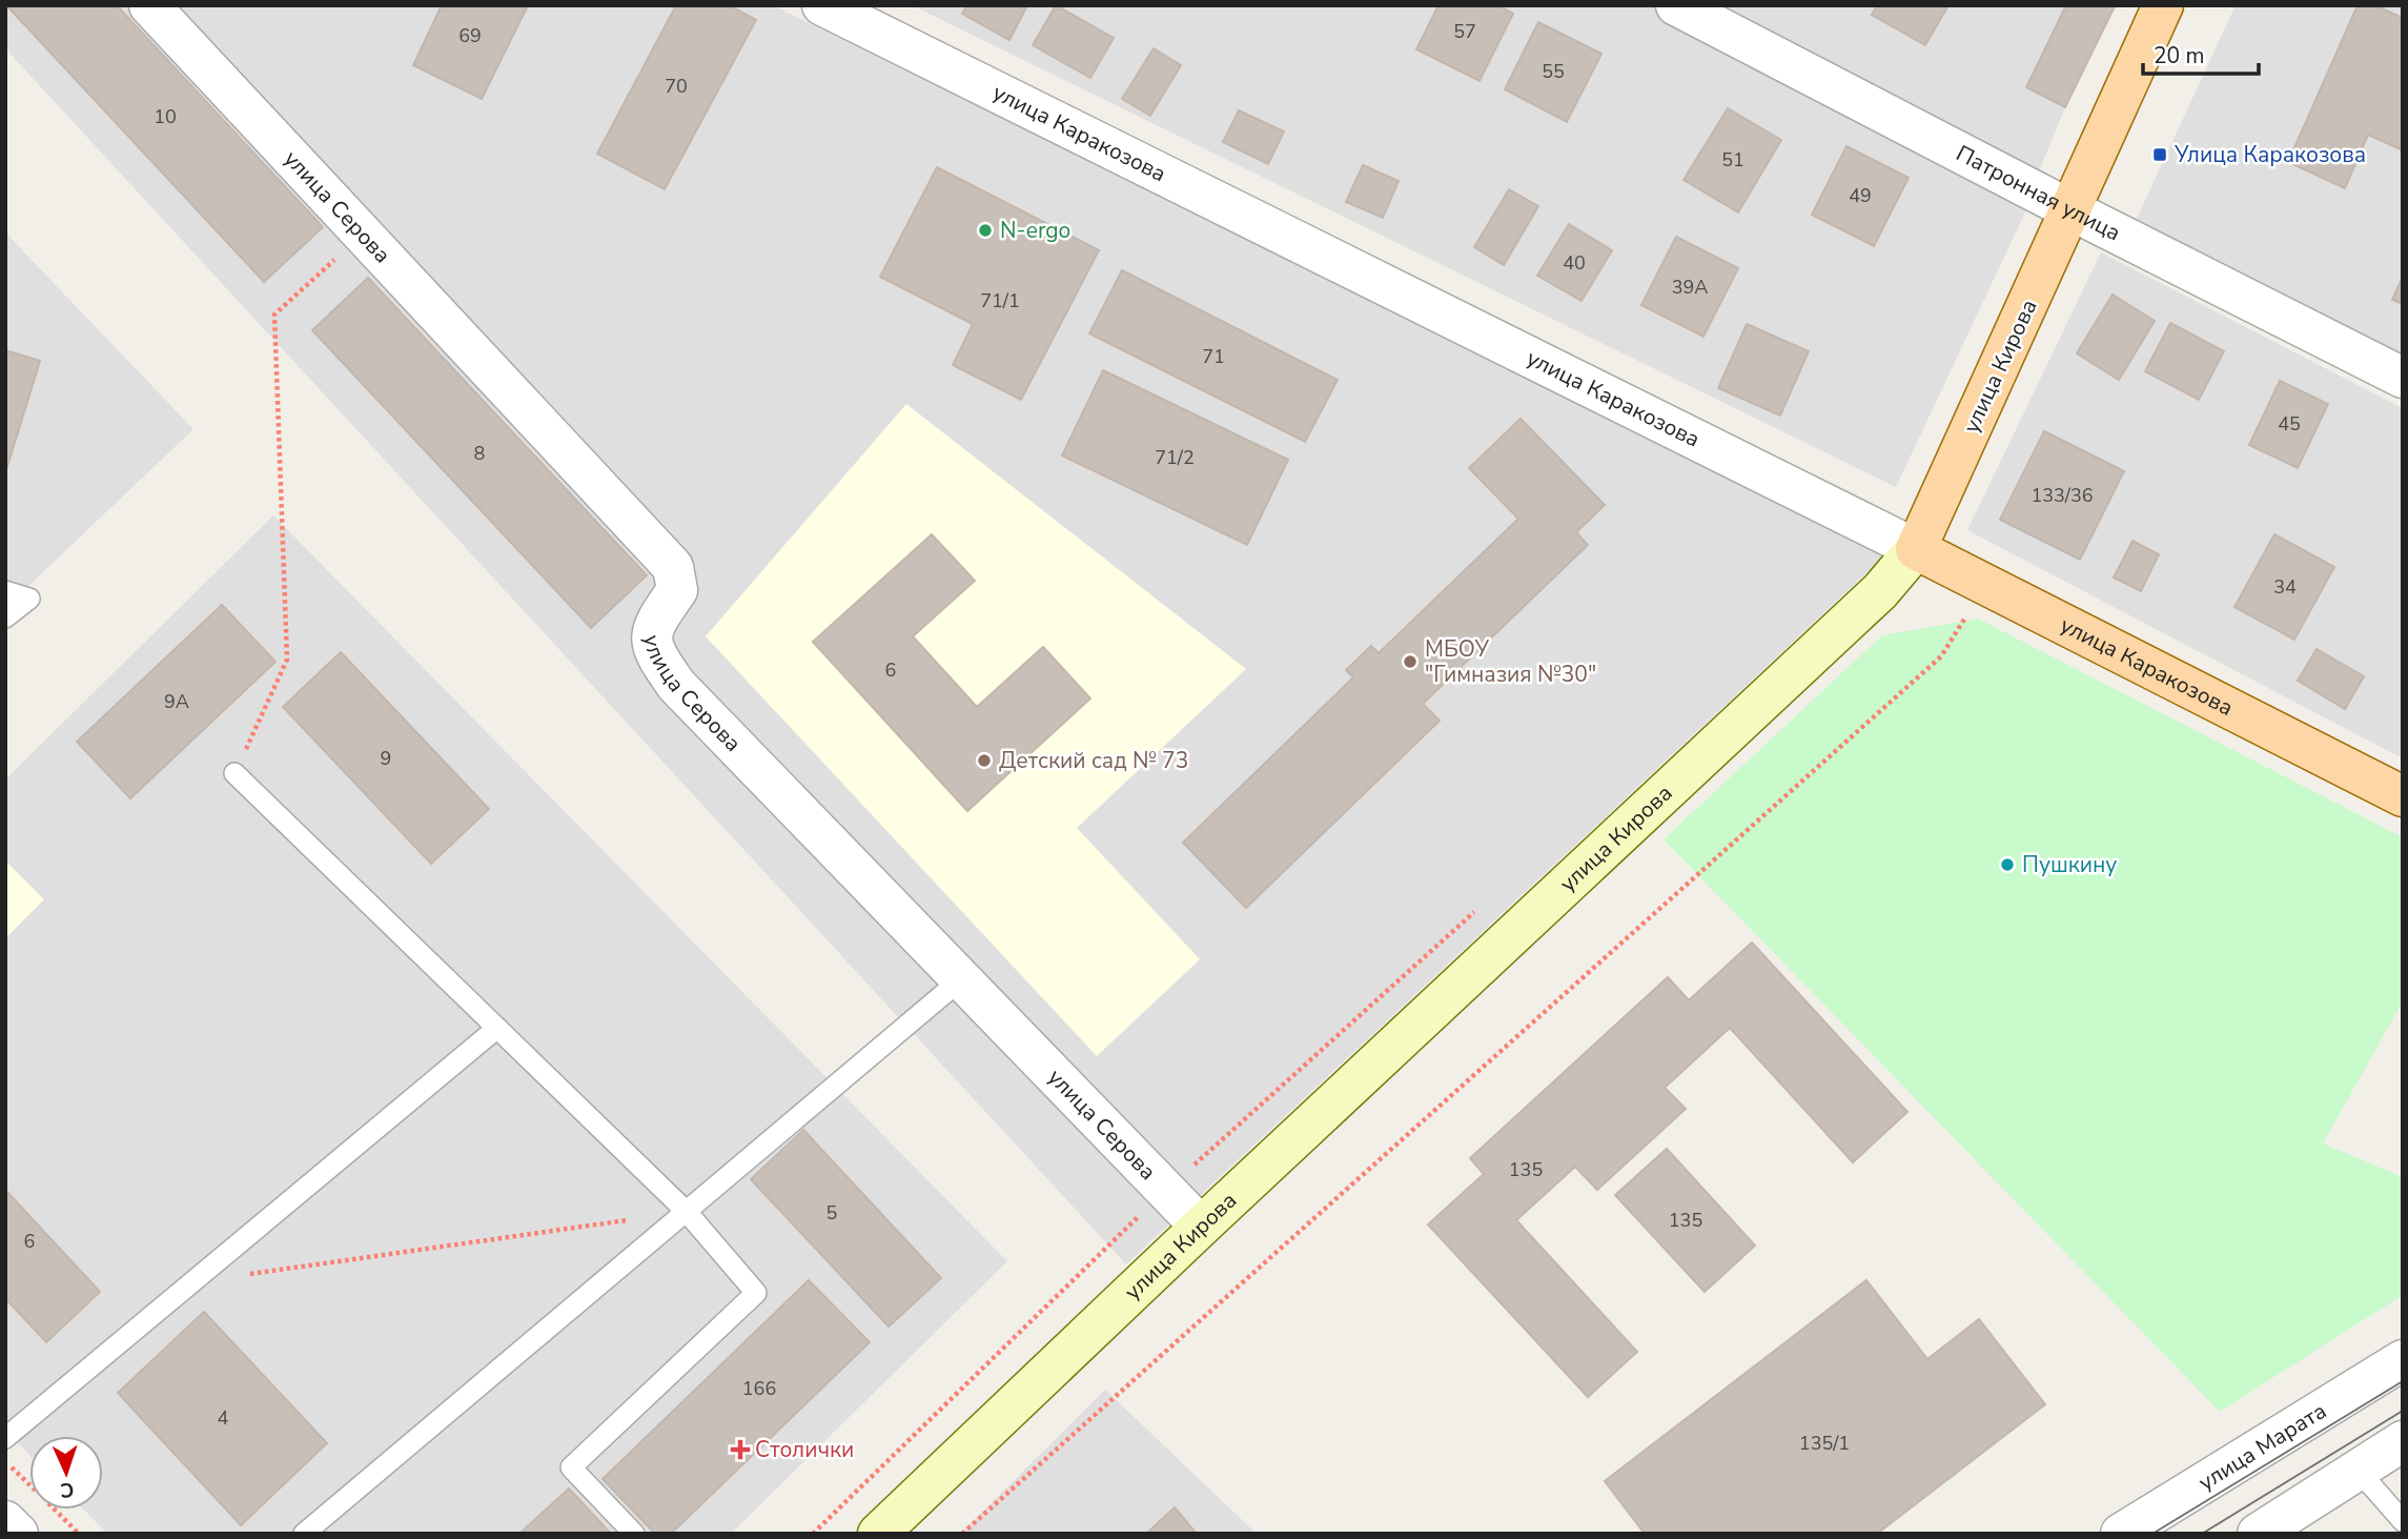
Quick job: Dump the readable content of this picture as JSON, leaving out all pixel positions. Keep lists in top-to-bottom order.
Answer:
{
  "streets": {
    "main road": ["улица Каракозова", "улица Кирова"],
    "street": ["Патронная улица", "улица Серова", "улица Марата"]
  },
  "crossings": [
    ["улица Каракозова", "улица Кирова"],
    ["Патронная улица", "улица Кирова"],
    ["улица Серова", "улица Кирова"]
  ],
  "places": {
    "transit": ["Улица Каракозова"],
    "other": [
      "N-ergo",
      "МБОУ \"Гимназия №30\"",
      "Детский сад № 73",
      "Пушкину"
    ],
    "health": ["Столички"]
  },
  "house_numbers": [
    "57",
    "69",
    "55",
    "70",
    "10",
    "51",
    "49",
    "40",
    "39А",
    "71/1",
    "71",
    "45",
    "8",
    "71/2",
    "133/36",
    "34",
    "6",
    "9А",
    "9",
    "135",
    "5",
    "135",
    "6",
    "166",
    "4",
    "135/1"
  ],
  "scale_bar": "20 m",
  "north": "bottom"
}
